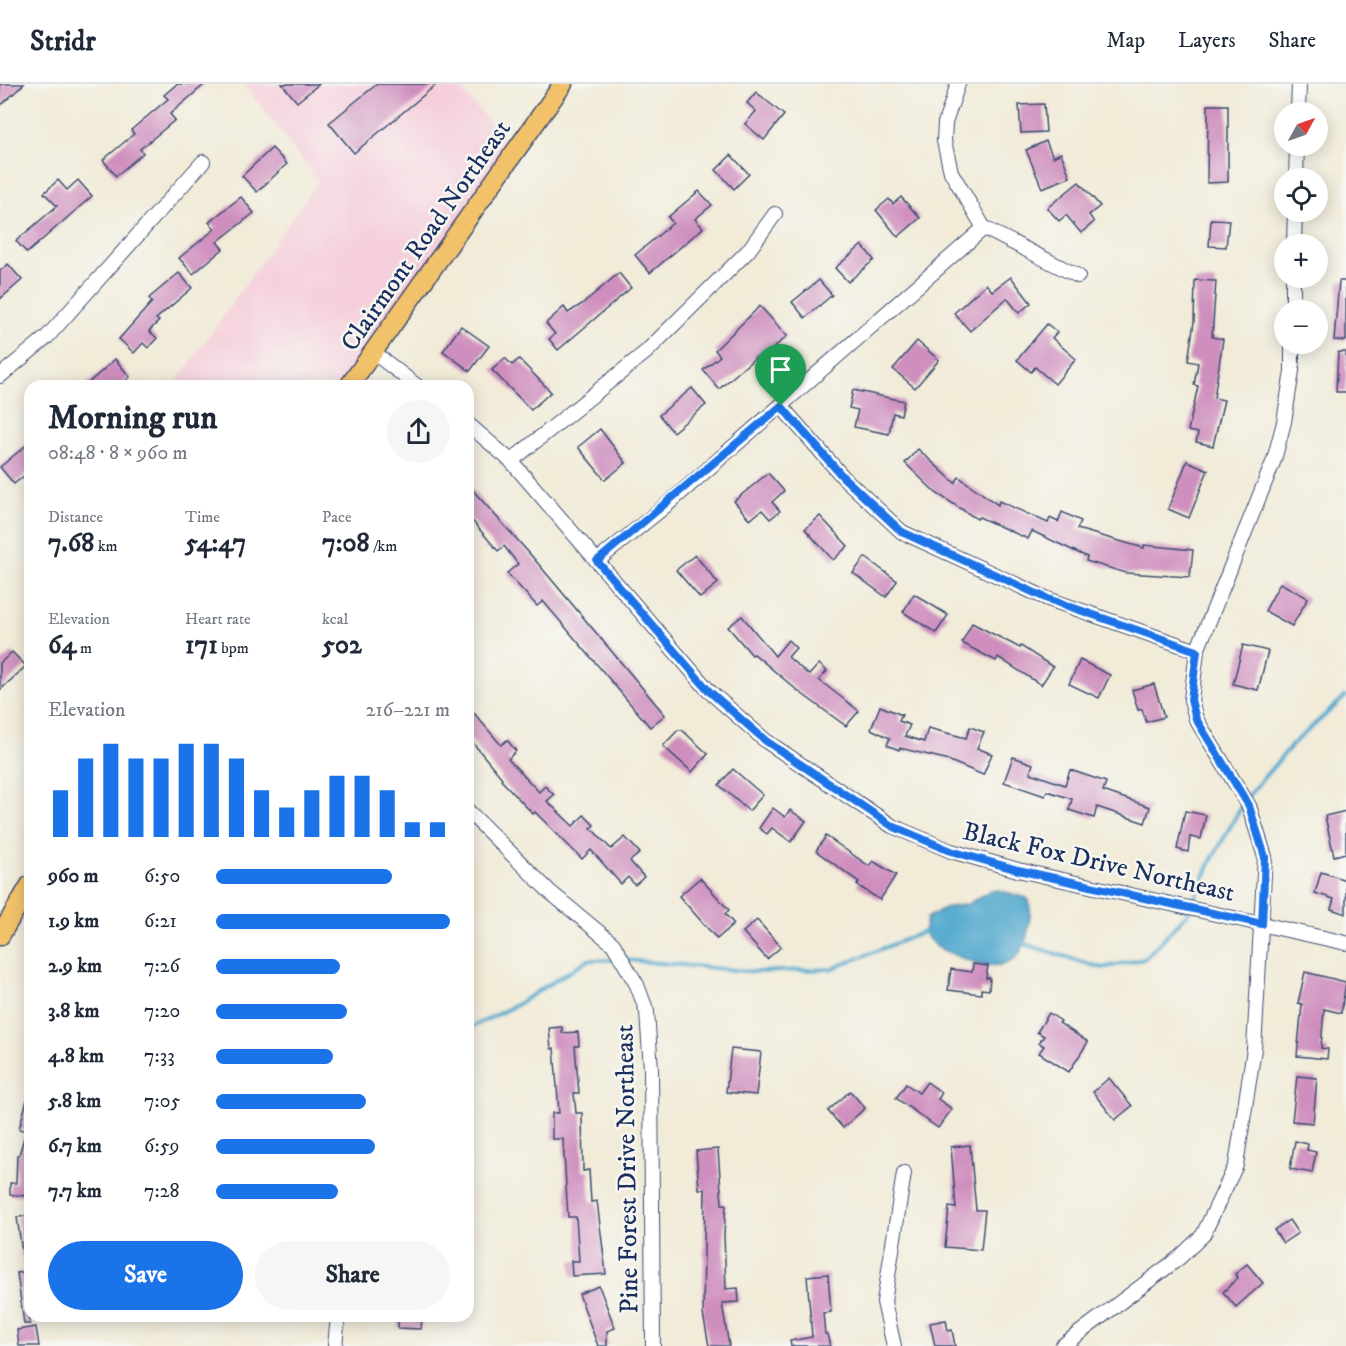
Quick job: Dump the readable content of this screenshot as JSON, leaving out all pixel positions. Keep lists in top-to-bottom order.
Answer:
{
  "streets": {
    "main road": ["Clairmont Road Northeast"],
    "street": ["Black Fox Drive Northeast", "Pine Forest Drive Northeast"]
  },
  "north": "top right",
  "page": {
    "header": "Stridr",
    "nav": ["Map", "Layers", "Share"],
    "map_buttons": ["+", "−"],
    "heading": ["Morning run", "08:48 · 8 × 960 m"],
    "stats": [
      ["Distance", "7.68 km"],
      ["Time", "54:47"],
      ["Pace", "7:08 /km"],
      ["Elevation", "64 m"],
      ["Heart rate", "171 bpm"],
      ["kcal", "502"]
    ],
    "chart": ["Elevation", "216–221 m"],
    "list": [
      {
        "name": "960 m",
        "note": "6:50"
      },
      {
        "name": "1.9 km",
        "note": "6:21"
      },
      {
        "name": "2.9 km",
        "note": "7:26"
      },
      {
        "name": "3.8 km",
        "note": "7:20"
      },
      {
        "name": "4.8 km",
        "note": "7:33"
      },
      {
        "name": "5.8 km",
        "note": "7:05"
      },
      {
        "name": "6.7 km",
        "note": "6:59"
      },
      {
        "name": "7.7 km",
        "note": "7:28"
      }
    ],
    "buttons": ["Save", "Share"]
  }
}
